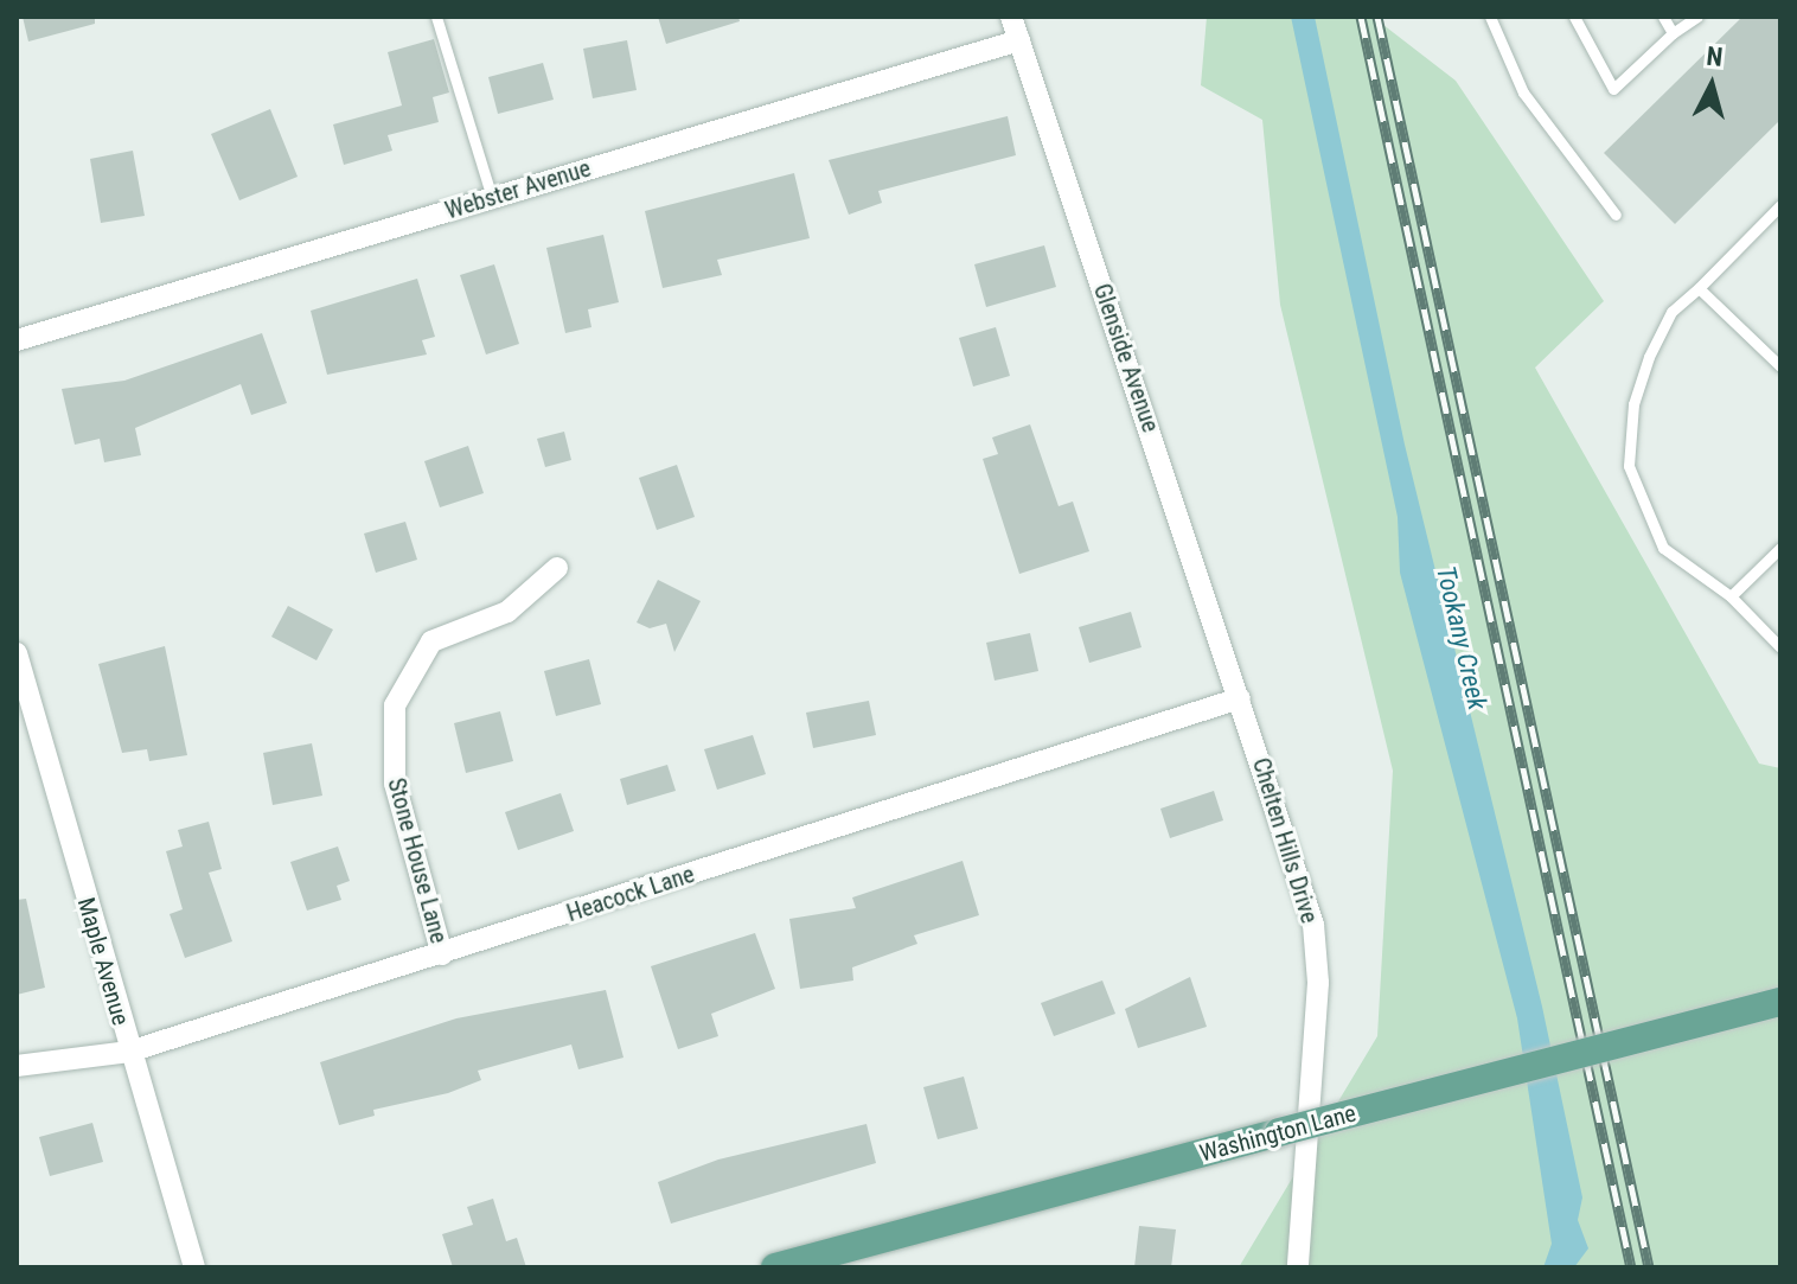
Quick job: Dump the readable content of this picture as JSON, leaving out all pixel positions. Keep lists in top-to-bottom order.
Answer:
{
  "streets": {
    "main road": ["Washington Lane"],
    "street": [
      "Webster Avenue",
      "Glenside Avenue",
      "Chelten Hills Drive",
      "Stone House Lane",
      "Heacock Lane",
      "Maple Avenue"
    ]
  },
  "crossings": [
    ["Webster Avenue", "Glenside Avenue"],
    ["Glenside Avenue", "Chelten Hills Drive"],
    ["Glenside Avenue", "Heacock Lane"],
    ["Chelten Hills Drive", "Heacock Lane"],
    ["Stone House Lane", "Heacock Lane"],
    ["Heacock Lane", "Maple Avenue"]
  ],
  "water": ["Tookany Creek"],
  "north": "top"
}
